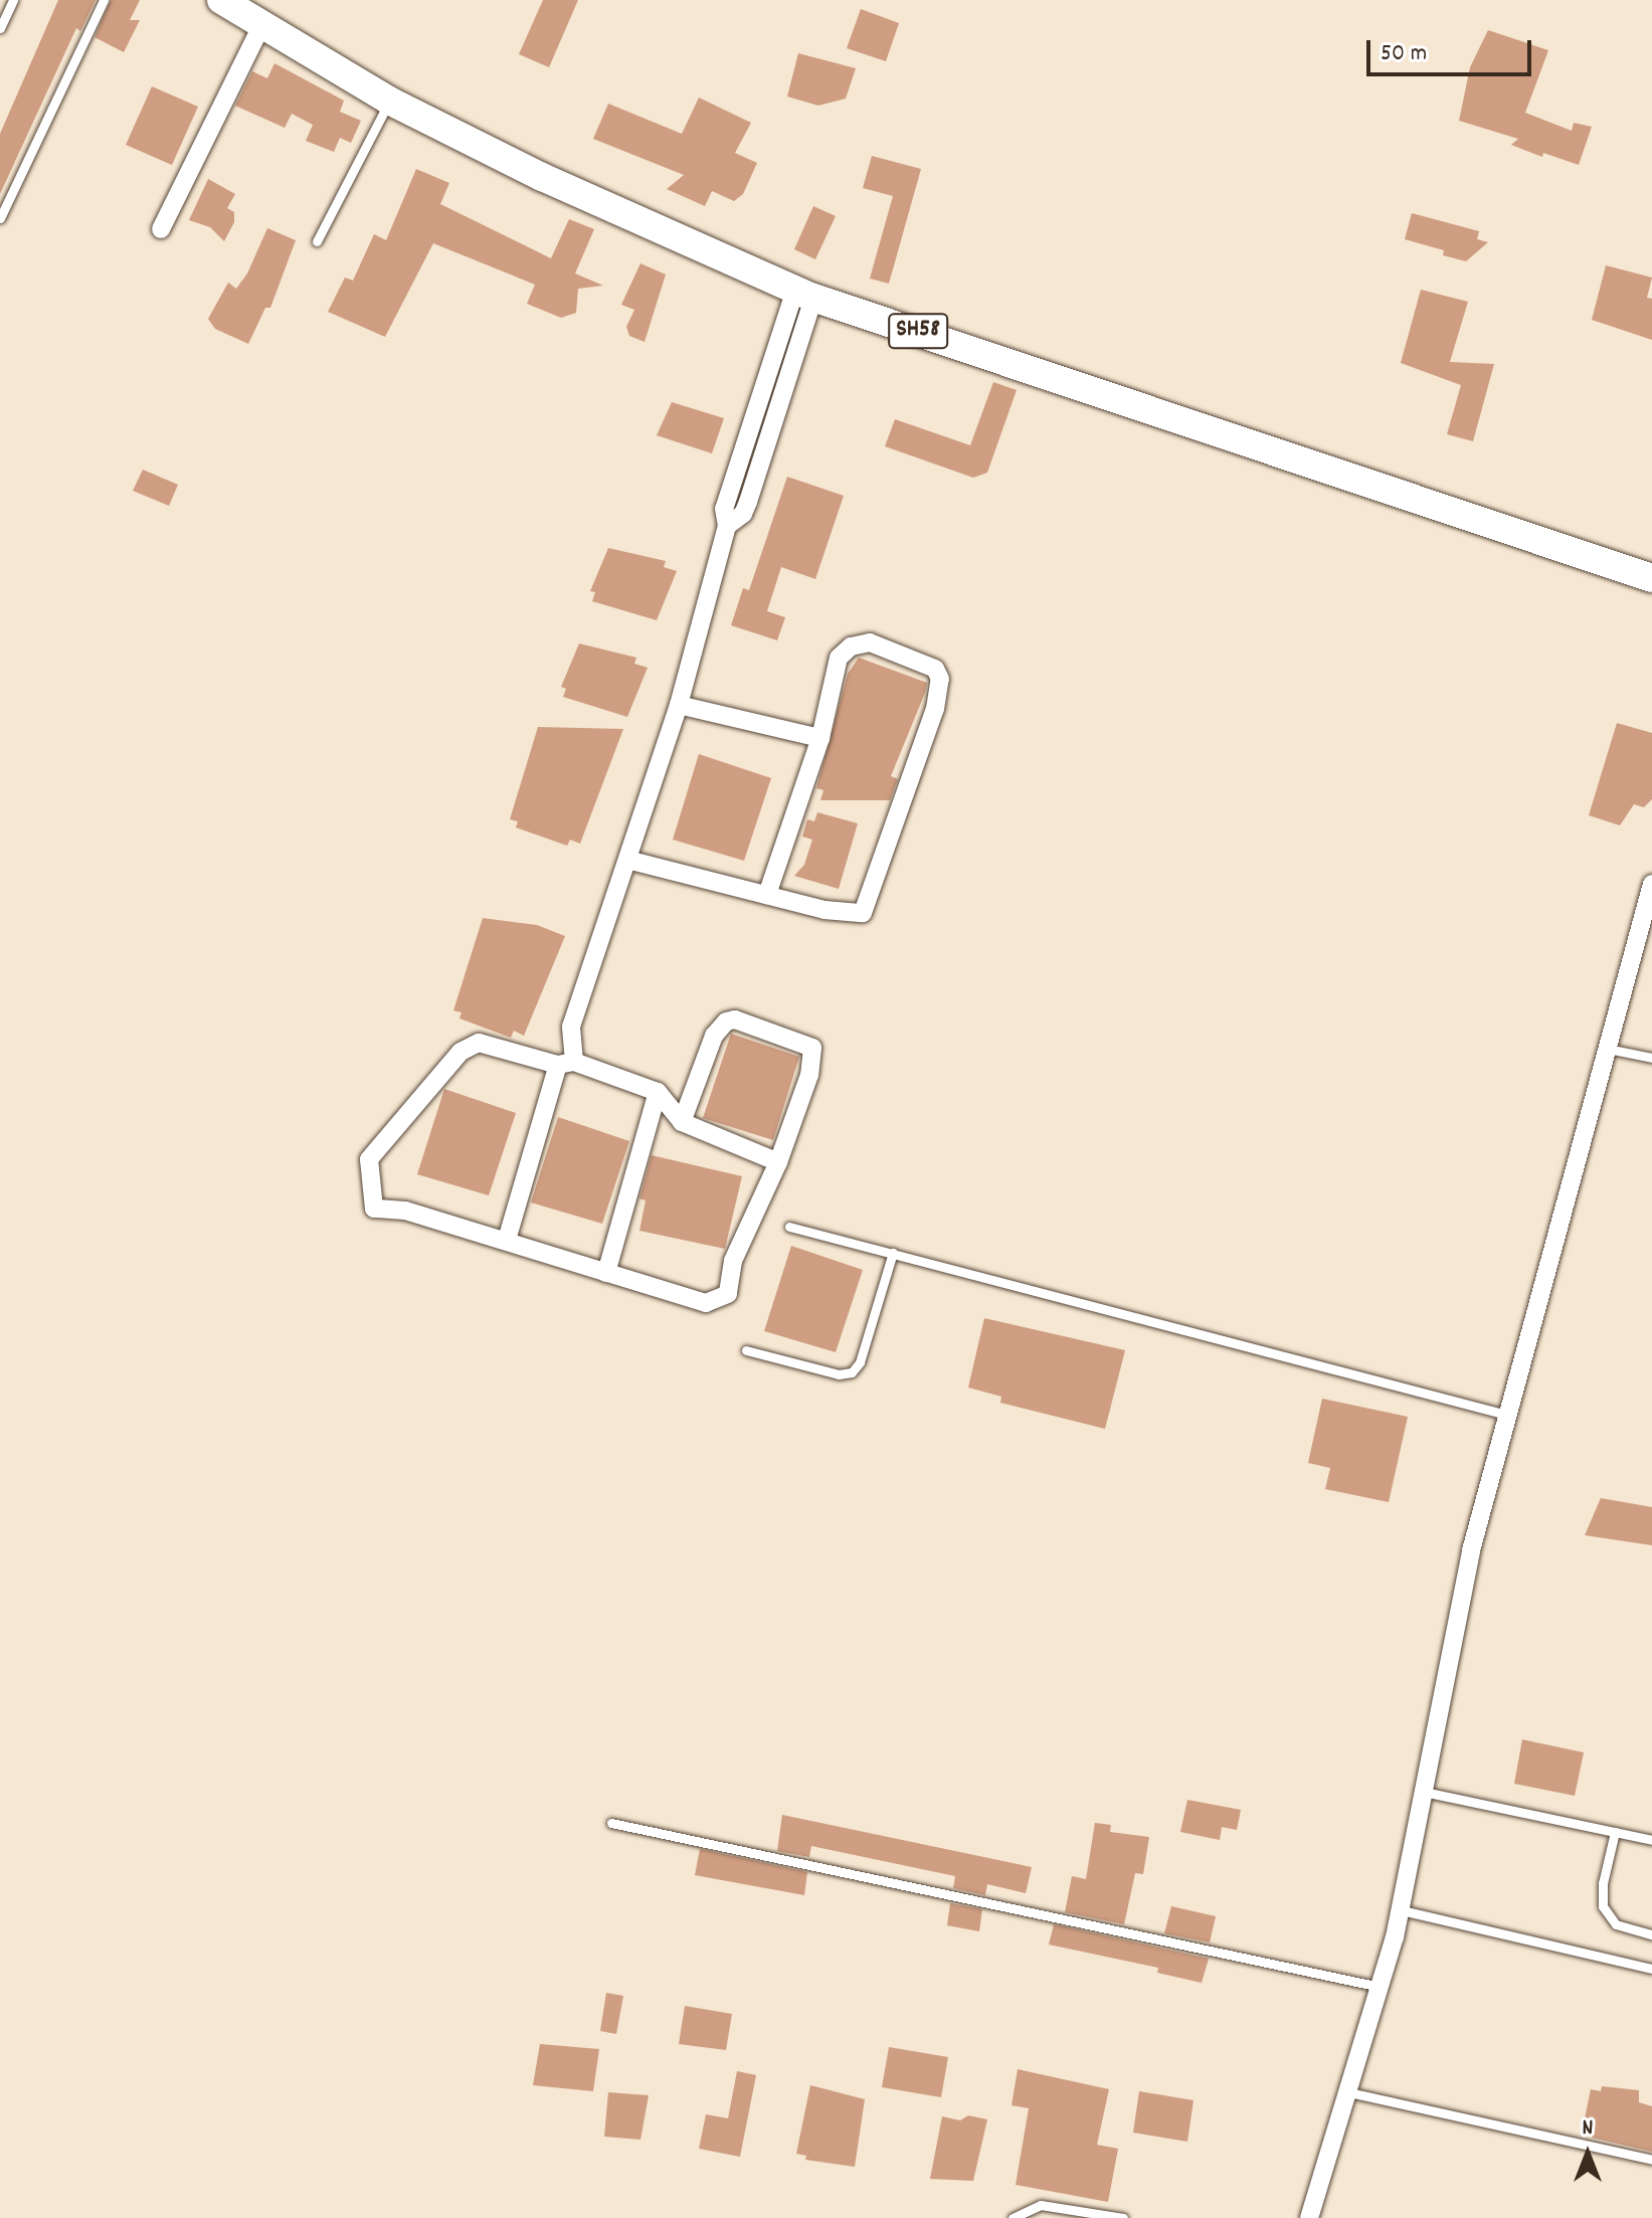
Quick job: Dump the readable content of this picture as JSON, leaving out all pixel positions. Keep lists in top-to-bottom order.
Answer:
{
  "streets": {
    "main road": ["SH58"]
  },
  "scale_bar": "50 m",
  "north": "top"
}
